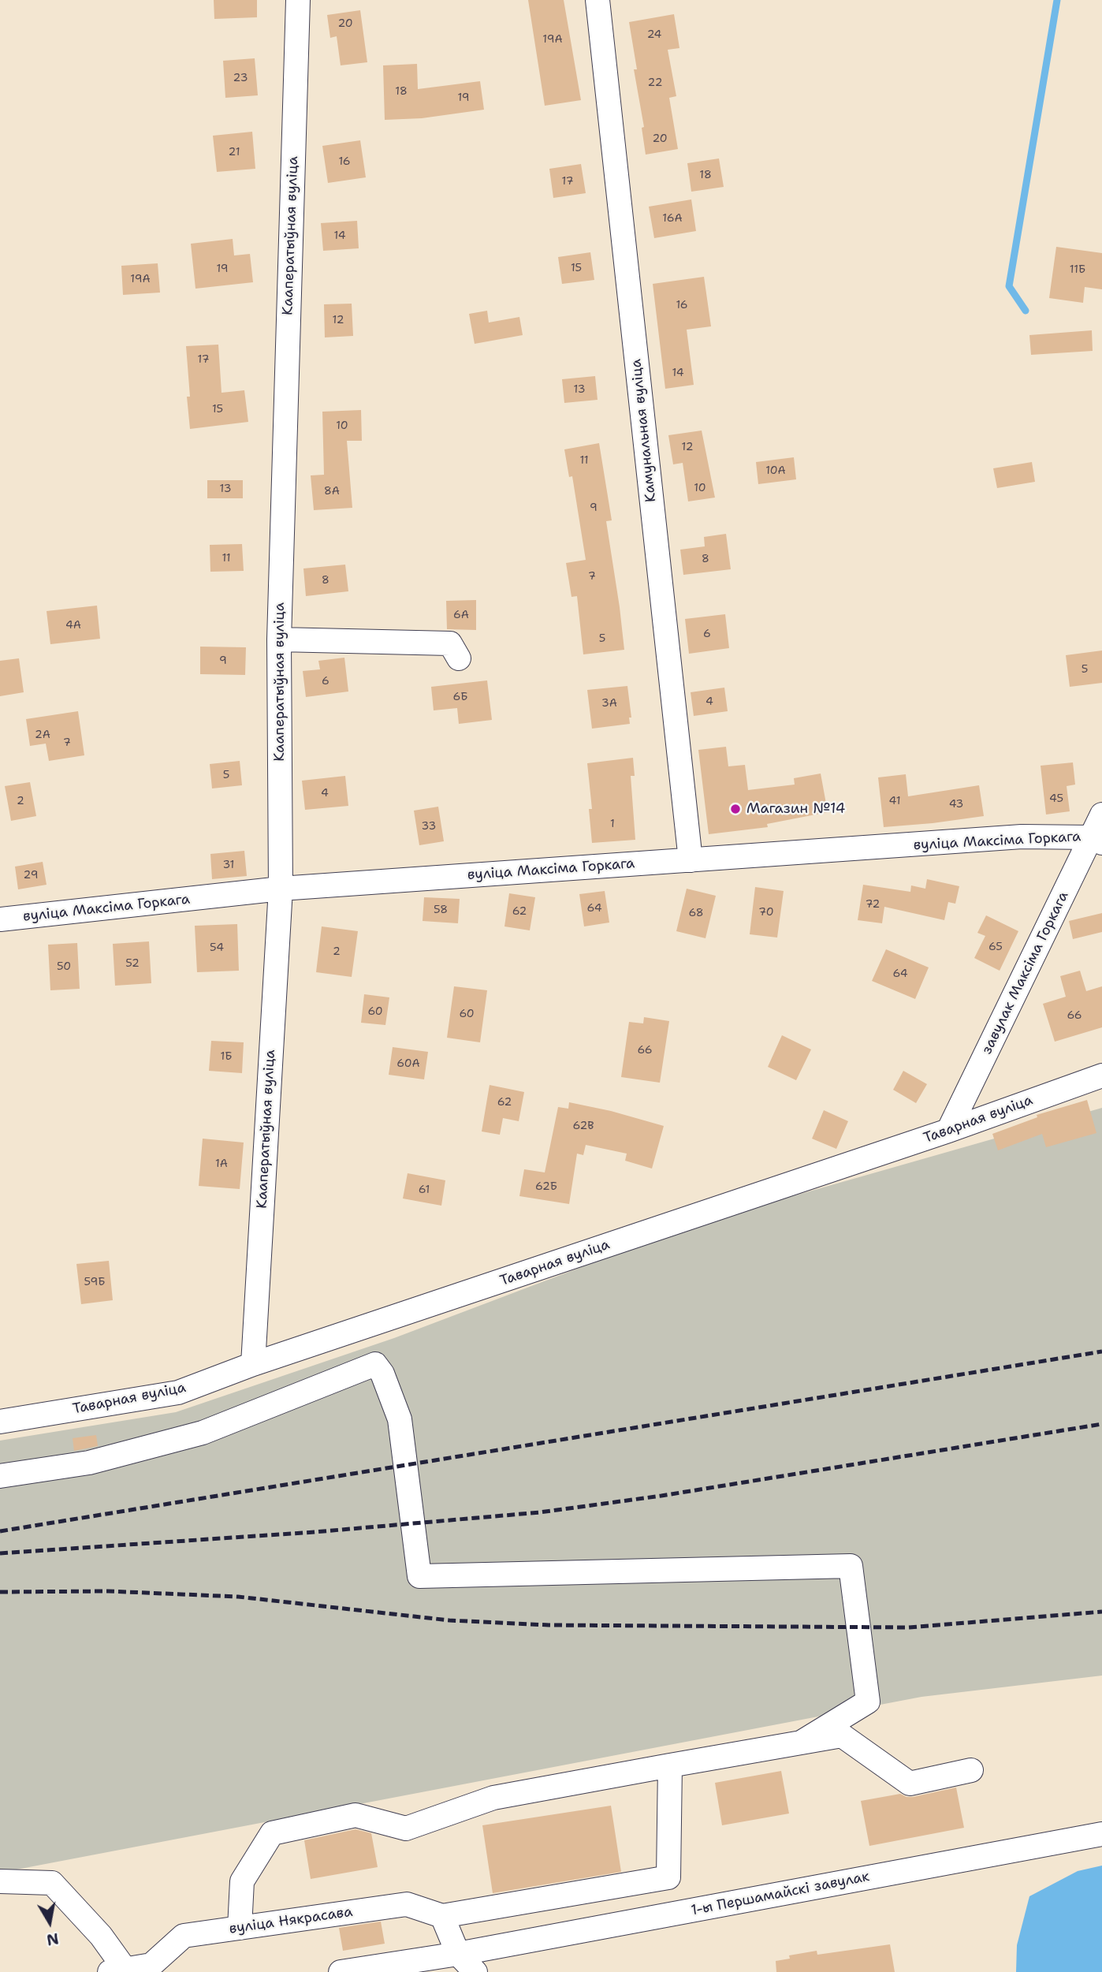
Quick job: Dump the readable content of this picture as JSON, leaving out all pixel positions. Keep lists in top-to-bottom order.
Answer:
{
  "streets": {
    "street": [
      "Кааператыўная вуліца",
      "Камунальная вуліца",
      "вуліца Максіма Горкага",
      "завулак Максіма Горкага",
      "Таварная вуліца",
      "1-ы Першамайскі завулак",
      "вуліца Някрасава"
    ]
  },
  "crossings": [
    ["Кааператыўная вуліца", "вуліца Максіма Горкага"],
    ["Кааператыўная вуліца", "Таварная вуліца"],
    ["Камунальная вуліца", "вуліца Максіма Горкага"],
    ["вуліца Максіма Горкага", "завулак Максіма Горкага"],
    ["завулак Максіма Горкага", "Таварная вуліца"]
  ],
  "places": ["Магазин №14"],
  "house_numbers": [
    "20",
    "24",
    "19А",
    "23",
    "22",
    "18",
    "19",
    "20",
    "21",
    "16",
    "18",
    "17",
    "16А",
    "14",
    "15",
    "19",
    "11Б",
    "19А",
    "16",
    "12",
    "17",
    "14",
    "13",
    "15",
    "10",
    "12",
    "11",
    "10А",
    "10",
    "13",
    "8А",
    "9",
    "11",
    "8",
    "7",
    "8",
    "6А",
    "4А",
    "6",
    "5",
    "9",
    "5",
    "6",
    "6Б",
    "4",
    "3А",
    "2А",
    "7",
    "5",
    "4",
    "45",
    "2",
    "41",
    "43",
    "1",
    "33",
    "31",
    "29",
    "72",
    "64",
    "58",
    "62",
    "70",
    "68",
    "65",
    "54",
    "2",
    "52",
    "50",
    "64",
    "60",
    "60",
    "66",
    "66",
    "1Б",
    "60А",
    "62",
    "62В",
    "1А",
    "62Б",
    "61",
    "59Б"
  ],
  "north": "bottom"
}
